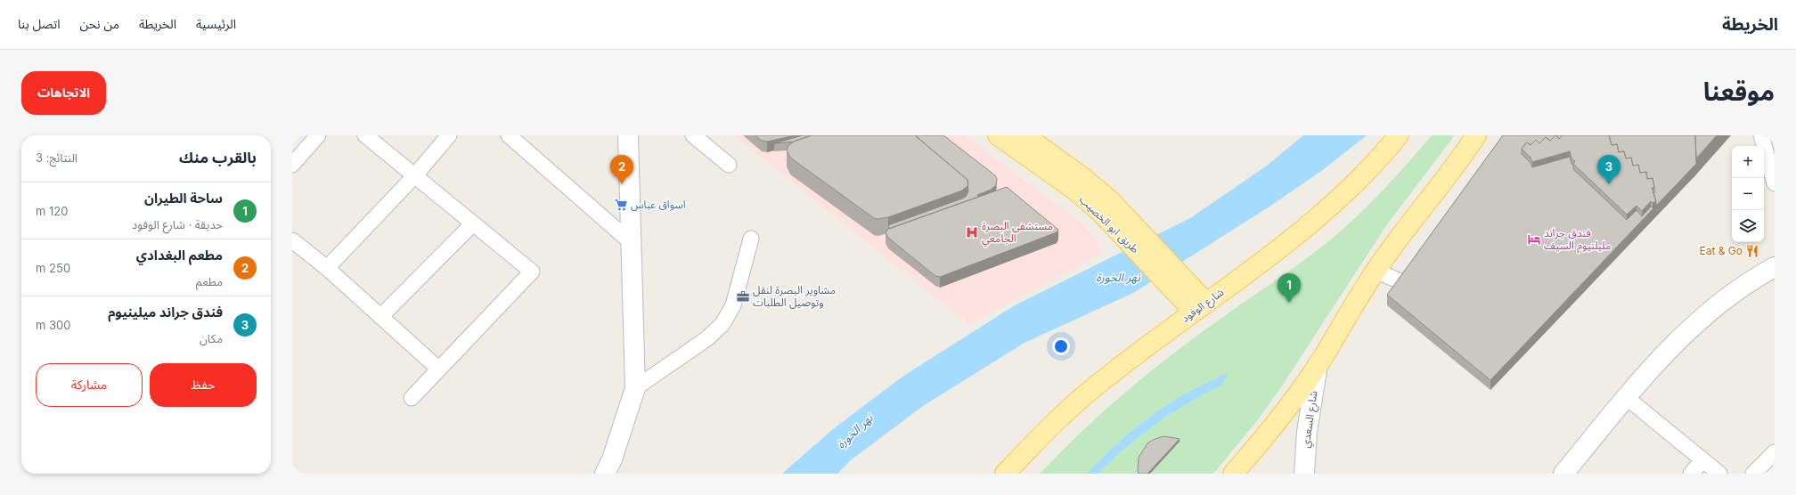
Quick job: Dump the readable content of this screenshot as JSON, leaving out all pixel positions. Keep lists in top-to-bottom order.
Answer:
{
  "streets": {
    "main road": ["طريق ابو الخصيب", "شارع الوفود"],
    "street": ["شارع السعدي"]
  },
  "crossings": [
    ["طريق ابو الخصيب", "شارع الوفود"]
  ],
  "water": ["نهر الخورة"],
  "places": {
    "supermarket": ["اسواق عباس"],
    "hospital": ["مستشفى البصرة الجامعي"],
    "hotel": ["فندق جراند مليلنيوم السيف"],
    "restaurant": ["Eat & Go"],
    "office": ["مشاوير البصرة لنقل وتوصيل الطلبات"]
  },
  "page": {
    "header": "الخريطة",
    "nav": [
      "الرئيسية",
      "الخريطة",
      "من نحن",
      "اتصل بنا"
    ],
    "title": "موقعنا",
    "buttons": [
      "الاتجاهات",
      ["حفظ", "مشاركة"]
    ],
    "heading": ["بالقرب منك", "النتائج: 3"],
    "map_buttons": ["+", "−"],
    "pins": ["2", "3", "1"],
    "list": [
      {
        "mark": "1",
        "name": "ساحة الطيران",
        "note": "حديقة · شارع الوفود",
        "value": "120 m"
      },
      {
        "mark": "2",
        "name": "مطعم البغدادي",
        "note": "مطعم",
        "value": "250 m"
      },
      {
        "mark": "3",
        "name": "فندق جراند ميلينيوم",
        "note": "مكان",
        "value": "300 m"
      }
    ]
  }
}
